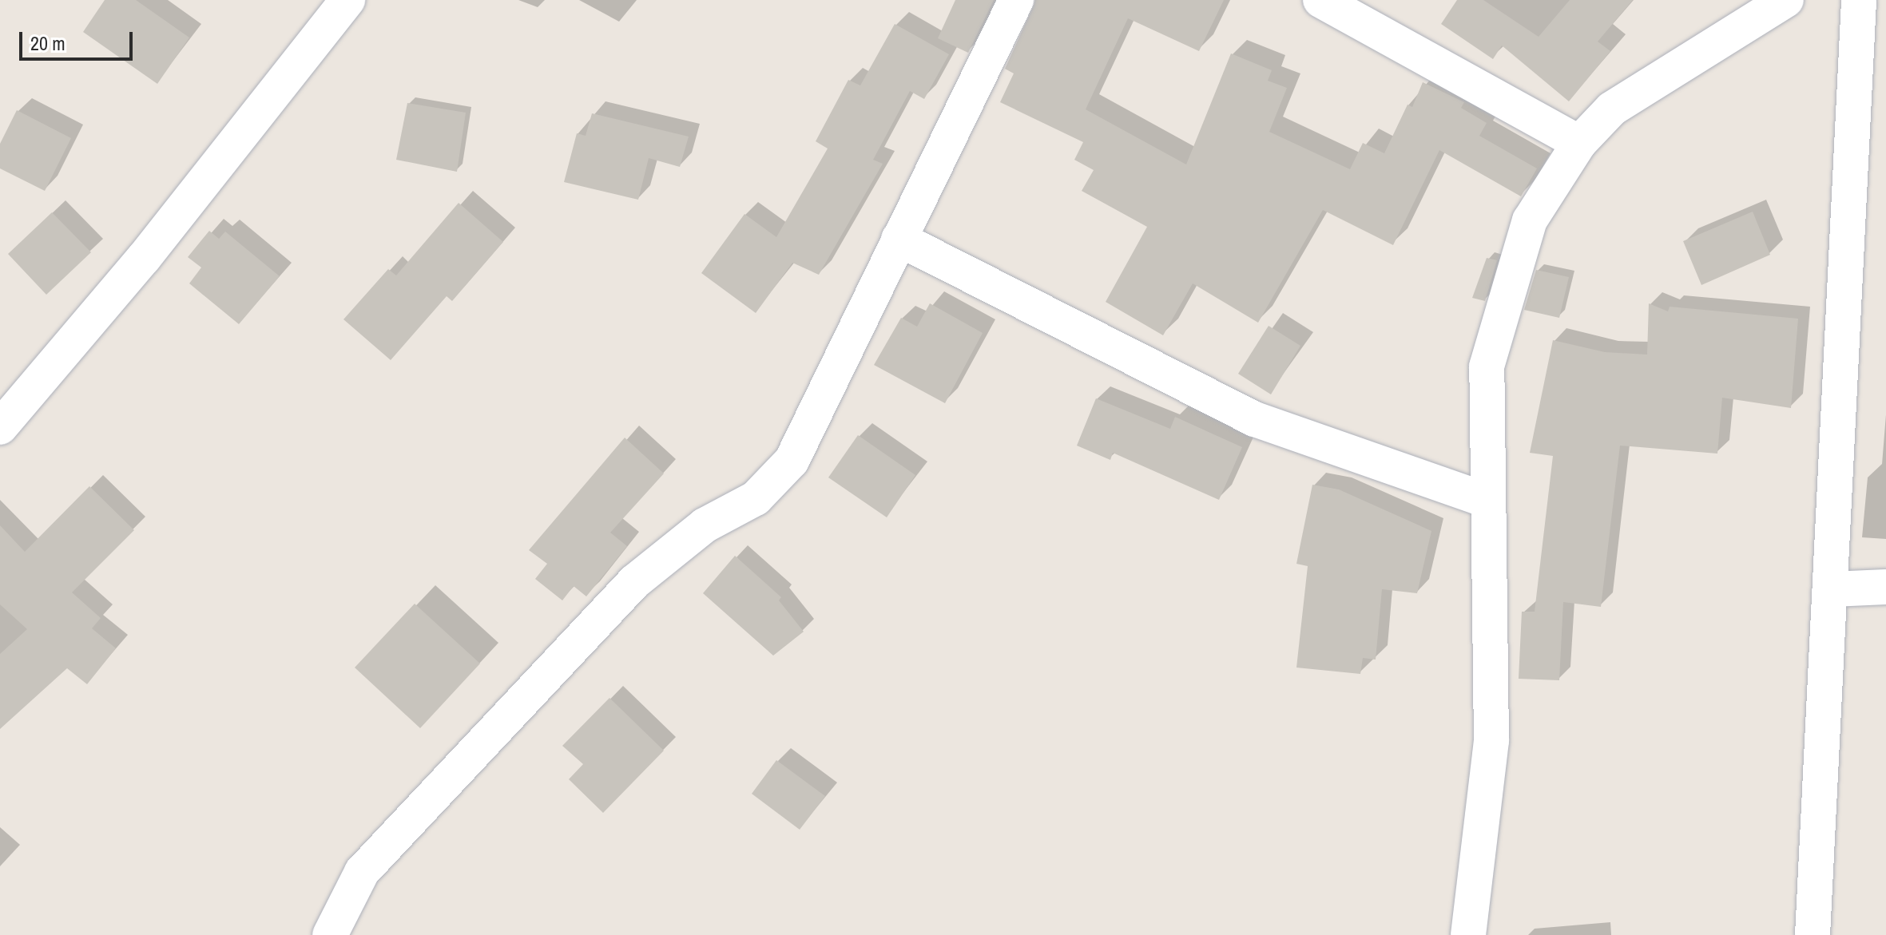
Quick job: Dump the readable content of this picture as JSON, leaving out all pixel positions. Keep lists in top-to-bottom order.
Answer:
{
  "scale_bar": "20 m"
}
